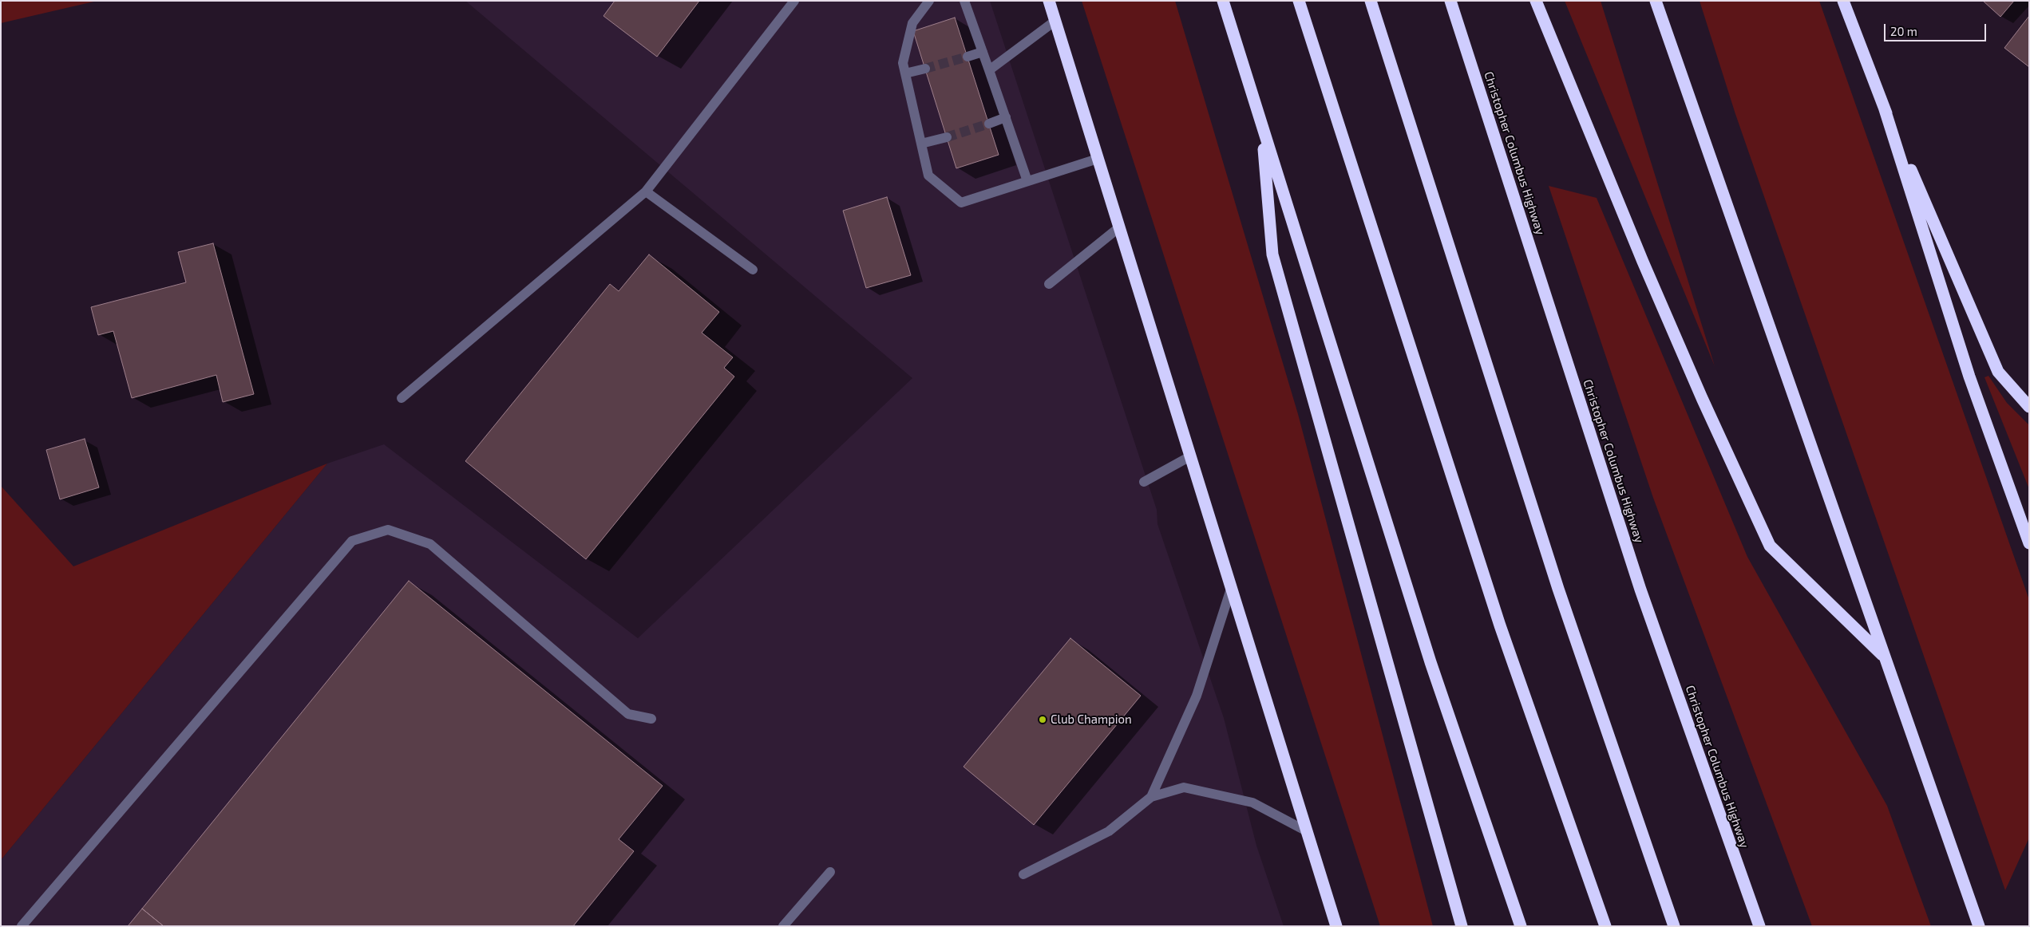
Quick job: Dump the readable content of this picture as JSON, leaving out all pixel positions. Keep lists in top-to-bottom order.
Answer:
{
  "streets": {
    "highway": ["Christopher Columbus Highway"]
  },
  "places": ["Club Champion"],
  "scale_bar": "20 m"
}
